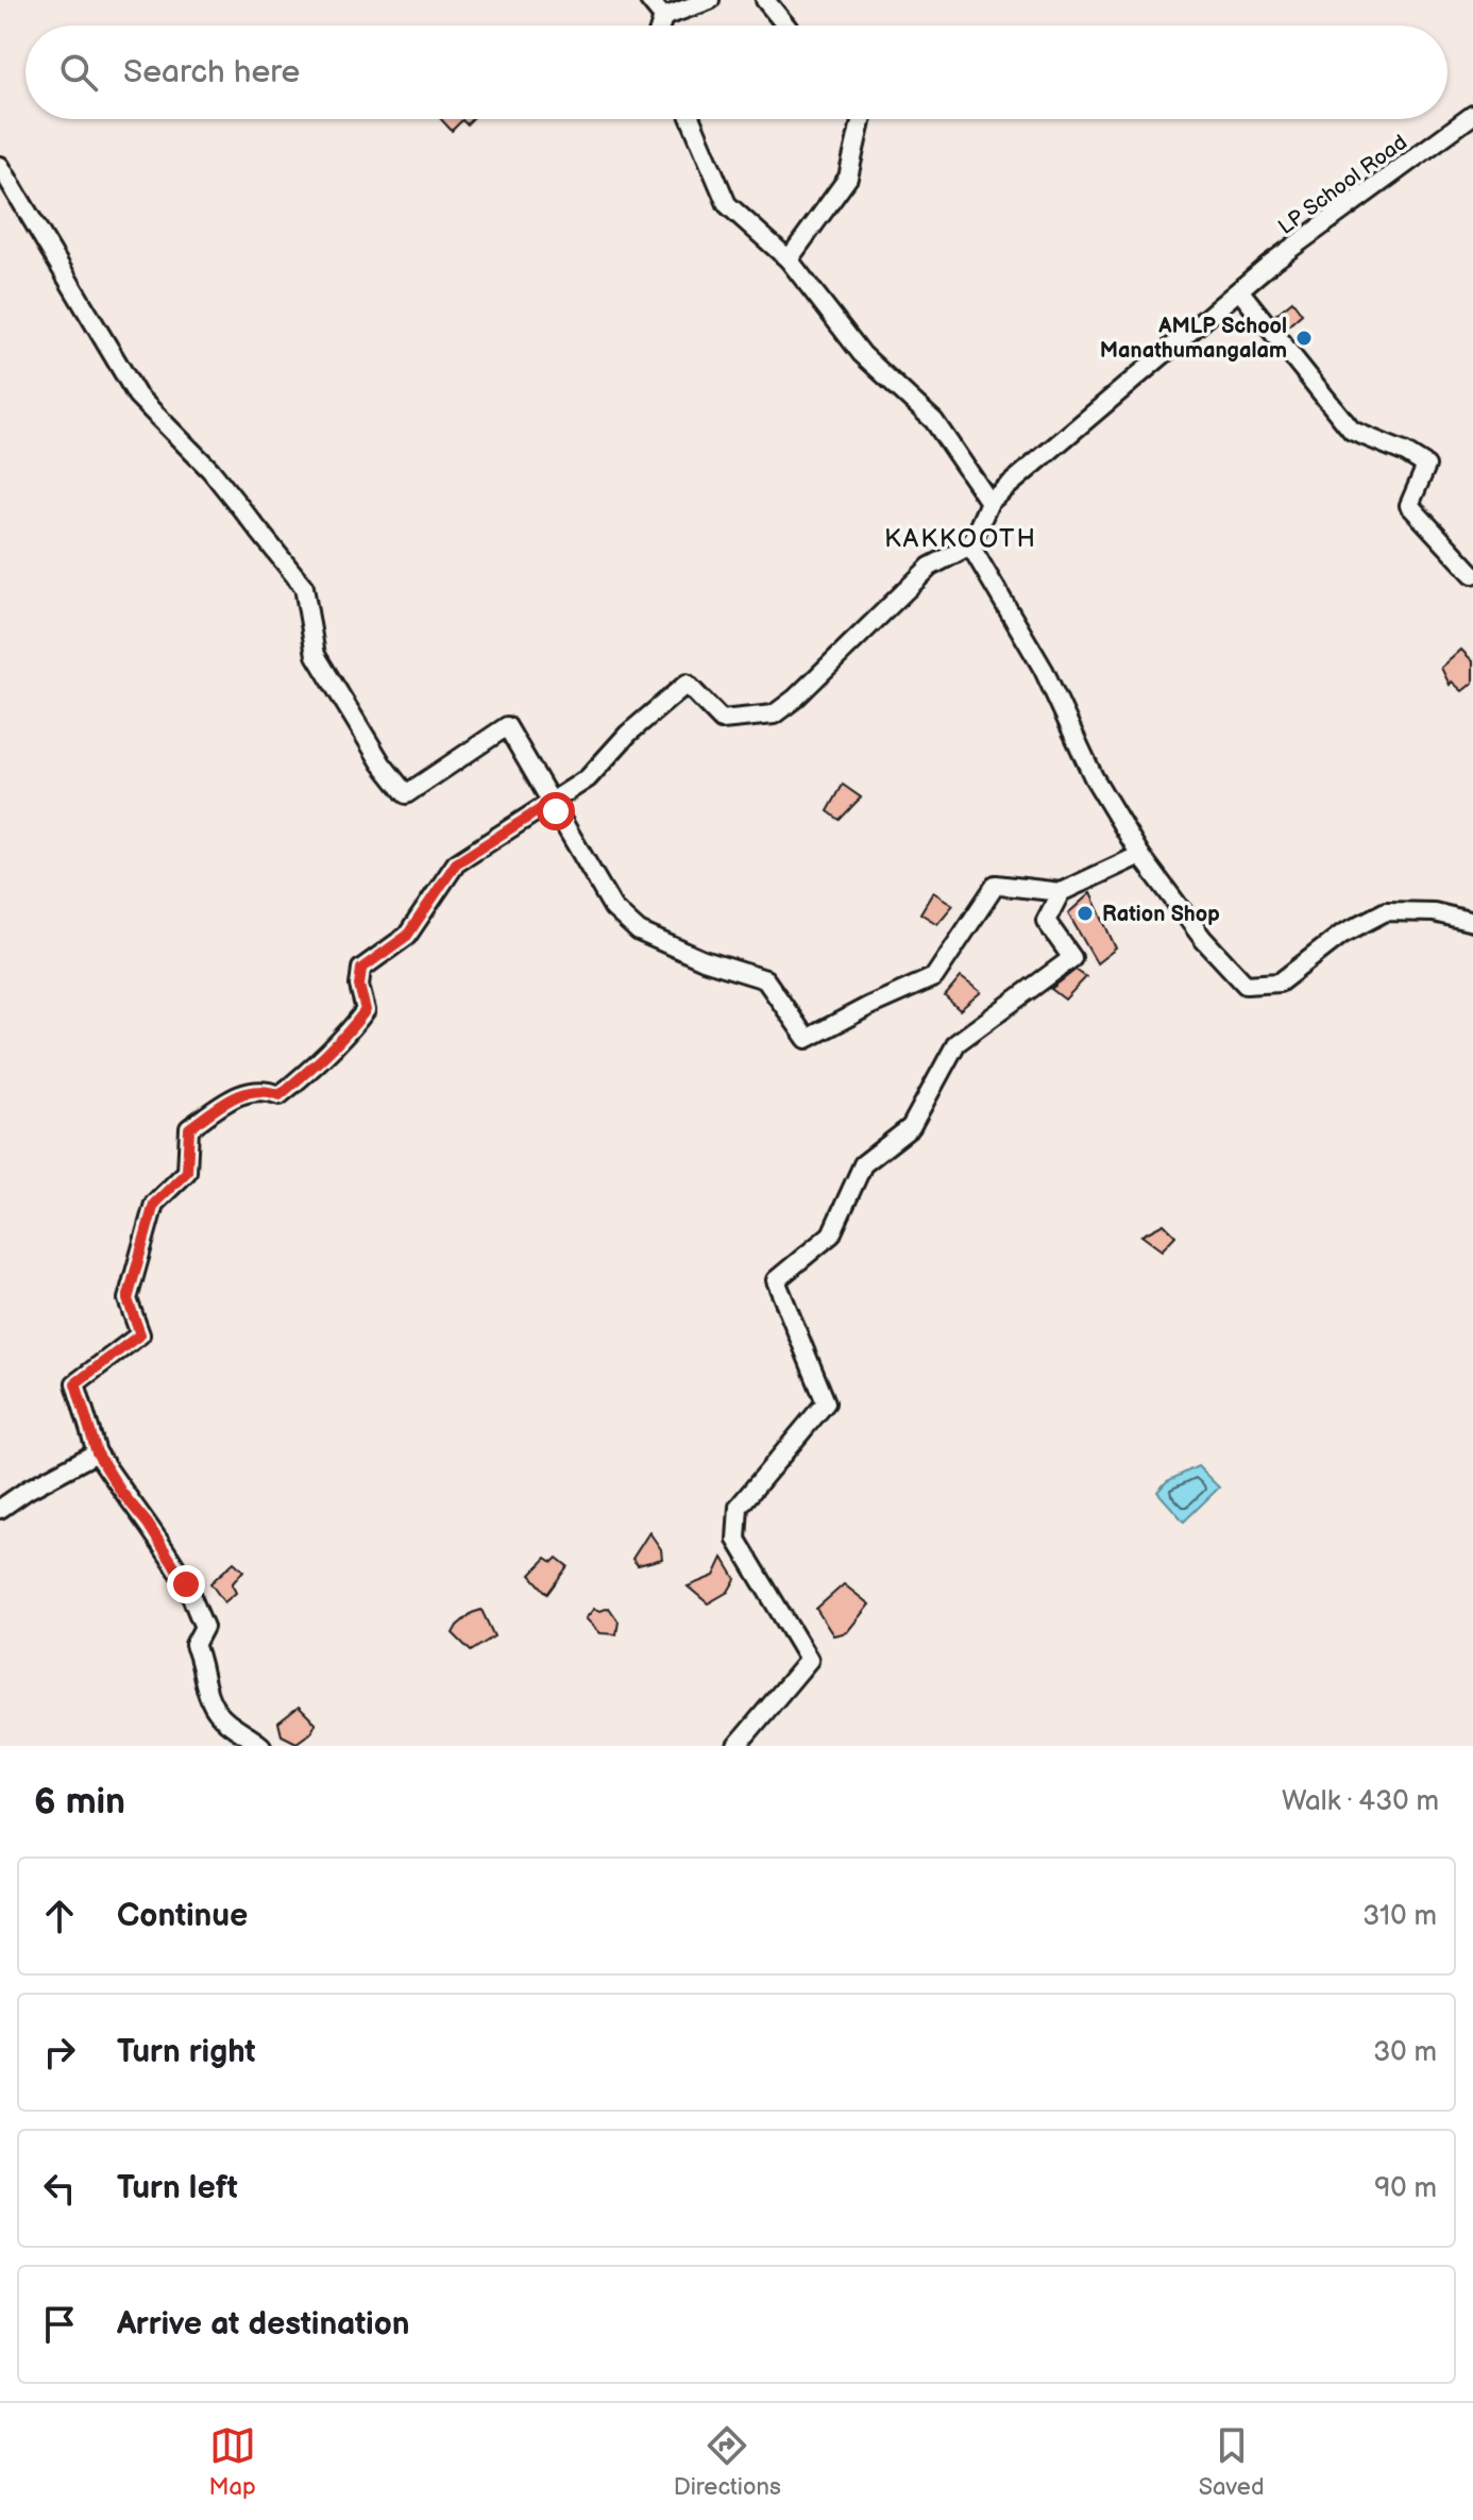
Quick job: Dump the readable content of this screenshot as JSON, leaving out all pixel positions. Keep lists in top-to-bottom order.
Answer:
{
  "streets": {
    "street": ["LP School Road"]
  },
  "districts": ["KAKKOOTH"],
  "places": ["AMLP School Manathumangalam", "Ration Shop"],
  "page": {
    "search": "Search here",
    "heading": ["6 min", "Walk · 430 m"],
    "list": [
      ["Continue", "310 m"],
      ["Turn right", "30 m"],
      ["Turn left", "90 m"],
      "Arrive at destination"
    ],
    "nav": ["Map", "Directions", "Saved"]
  }
}
